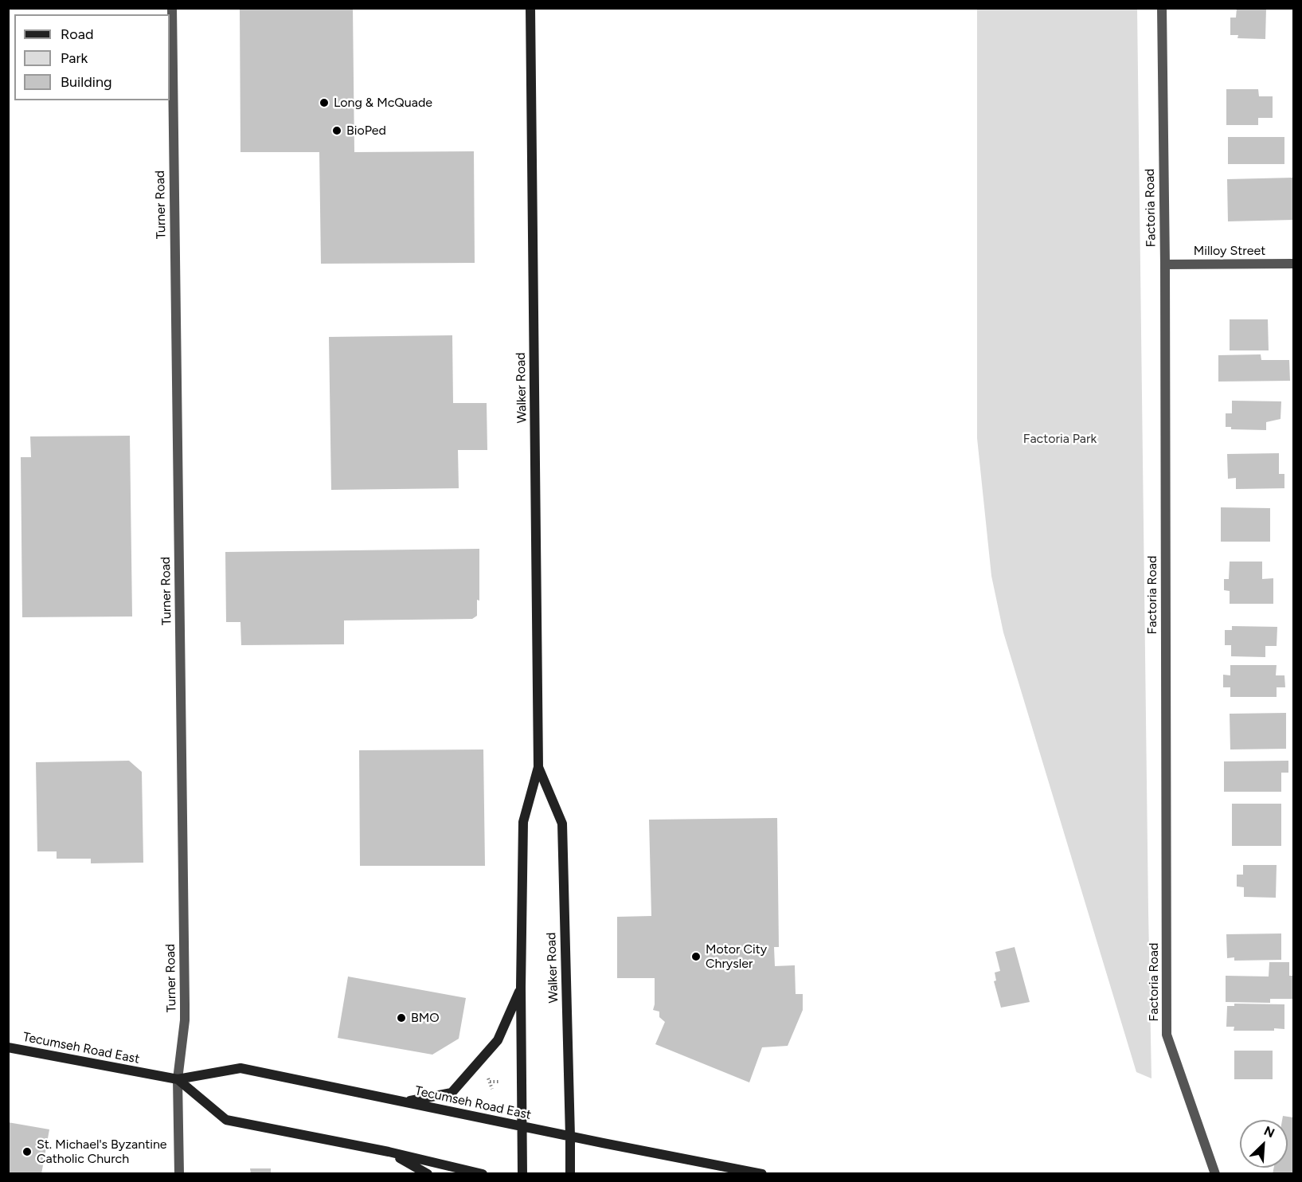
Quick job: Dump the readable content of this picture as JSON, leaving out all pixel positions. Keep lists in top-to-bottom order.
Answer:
{
  "streets": {
    "main road": ["Walker Road", "Tecumseh Road East"],
    "street": ["Turner Road", "Factoria Road", "Milloy Street"]
  },
  "crossings": [
    ["Turner Road", "Tecumseh Road East"],
    ["Factoria Road", "Milloy Street"],
    ["Walker Road", "Tecumseh Road East"]
  ],
  "parks": ["Factoria Park"],
  "places": [
    "Long & McQuade",
    "BioPed",
    "Motor City Chrysler",
    "BMO",
    "St. Michael's Byzantine Catholic Church"
  ],
  "legend": ["Road", "Park", "Building"],
  "north": "top right"
}
